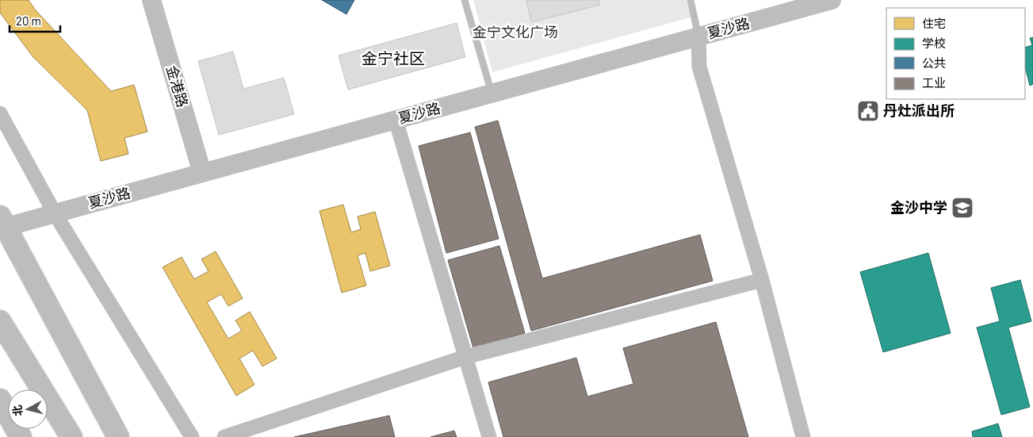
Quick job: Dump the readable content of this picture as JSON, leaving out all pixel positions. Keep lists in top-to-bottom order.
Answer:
{
  "streets": {
    "street": ["夏沙路", "金港路"]
  },
  "crossings": [
    ["夏沙路", "金港路"]
  ],
  "districts": ["金宁社区"],
  "parks": ["金宁文化广场"],
  "places": {
    "public building": ["丹灶派出所"],
    "school or university": ["金沙中学"]
  },
  "legend": [
    "住宅",
    "学校",
    "公共",
    "工业"
  ],
  "scale_bar": "20 m",
  "north": "left"
}
